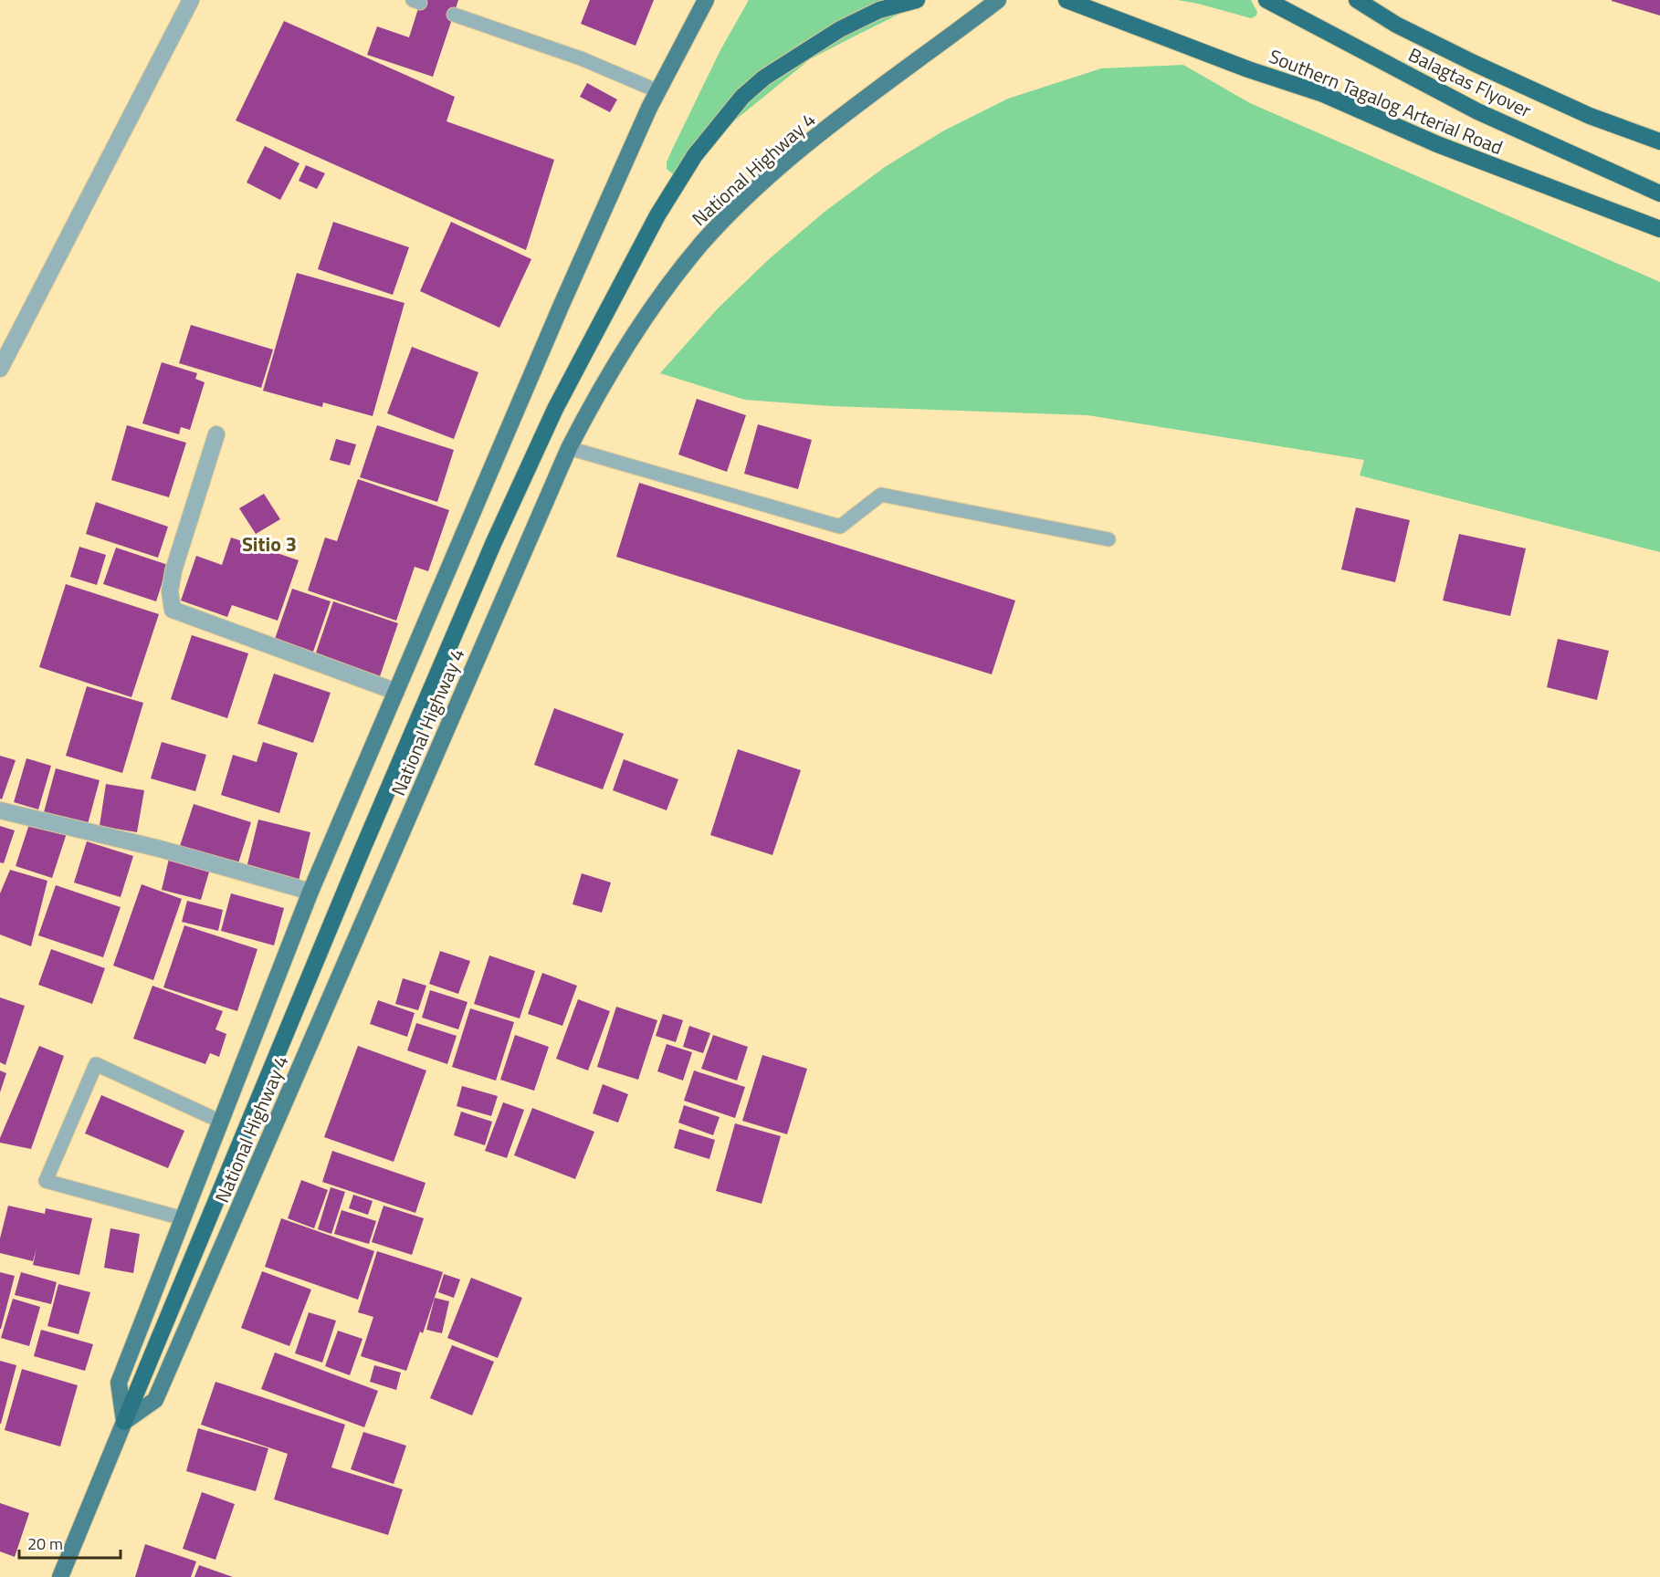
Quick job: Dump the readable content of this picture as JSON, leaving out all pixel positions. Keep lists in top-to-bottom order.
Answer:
{
  "streets": {
    "highway": ["Balagtas Flyover", "Southern Tagalog Arterial Road"],
    "main road": ["National Highway 4"]
  },
  "districts": ["Sitio 3"],
  "scale_bar": "20 m"
}
